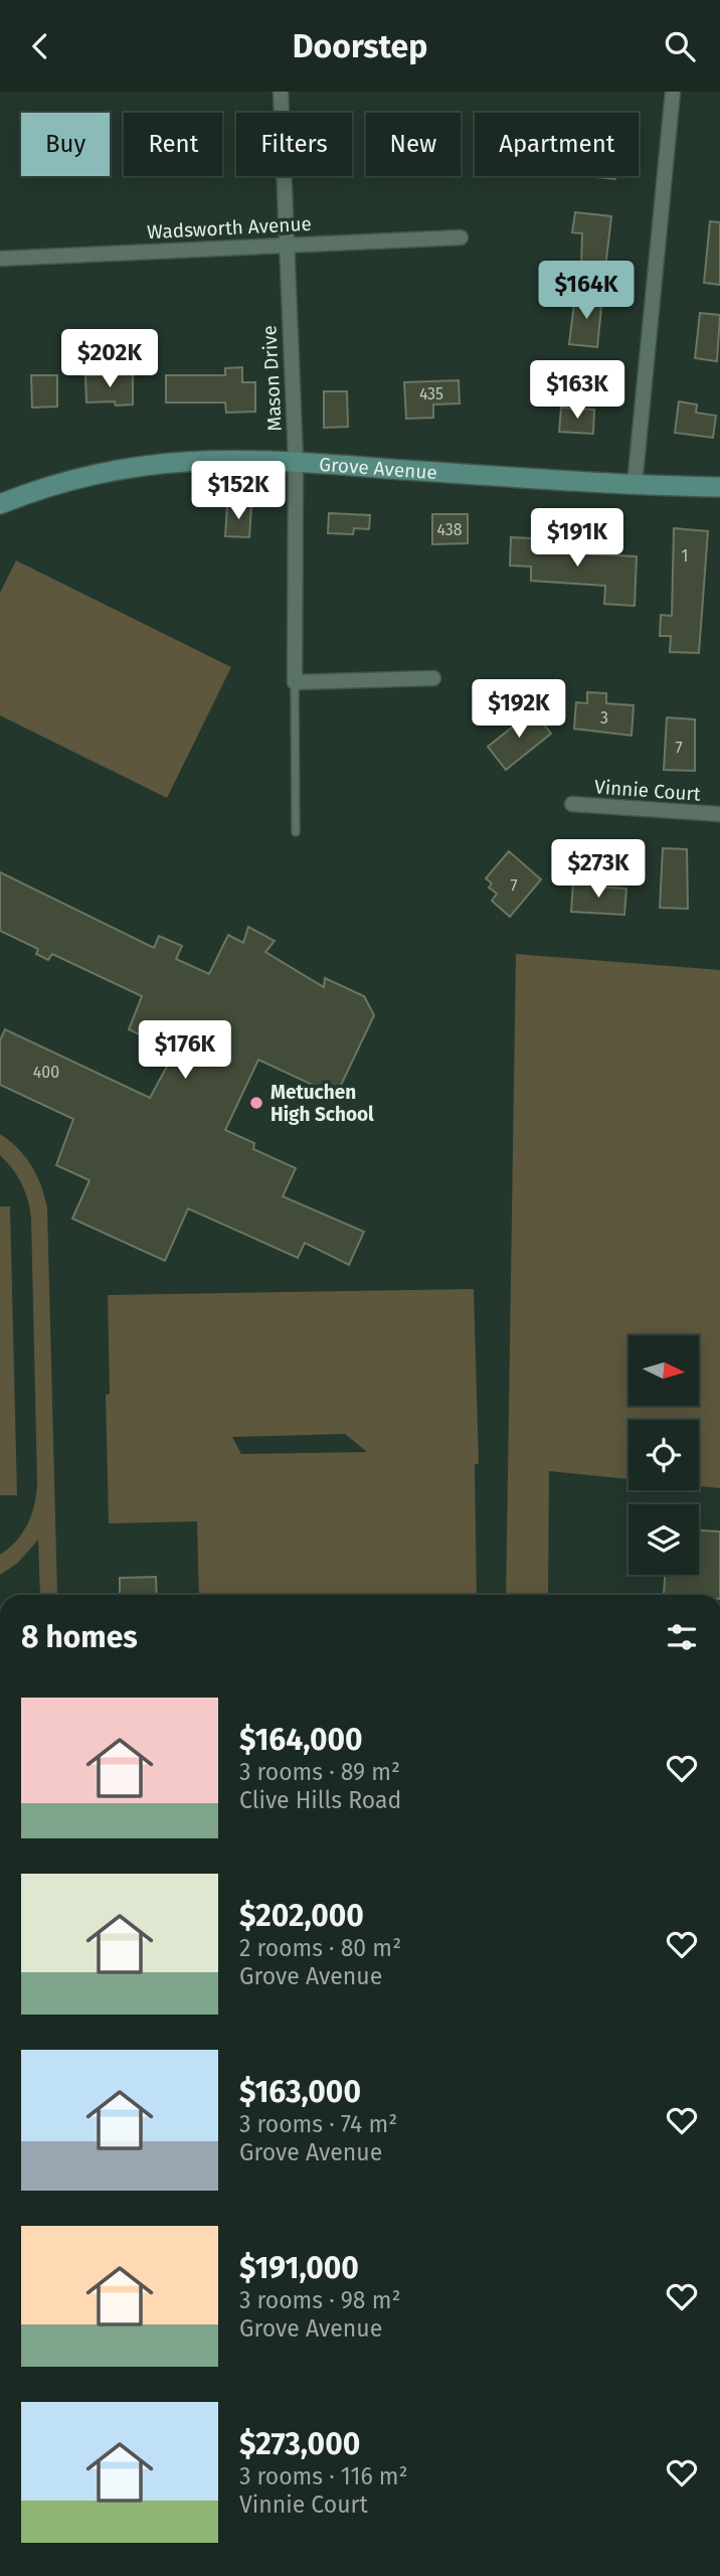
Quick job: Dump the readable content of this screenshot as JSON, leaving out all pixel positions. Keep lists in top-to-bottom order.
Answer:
{
  "streets": {
    "street": [
      "Wadsworth Avenue",
      "Mason Drive",
      "Grove Avenue",
      "Vinnie Court"
    ]
  },
  "crossings": [
    ["Wadsworth Avenue", "Mason Drive"],
    ["Mason Drive", "Grove Avenue"]
  ],
  "places": ["Metuchen High School"],
  "house_numbers": [
    "435",
    "438",
    "1",
    "3",
    "7",
    "7",
    "400"
  ],
  "north": "right",
  "page": {
    "header": "Doorstep",
    "chip": [
      "Buy",
      "Rent",
      "Filters",
      "New",
      "Apartment"
    ],
    "price": [
      "$164K",
      "$202K",
      "$163K",
      "$152K",
      "$191K",
      "$192K",
      "$273K",
      "$176K"
    ],
    "heading": "8 homes",
    "list": [
      {
        "name": "$164,000",
        "note": "3 rooms · 89 m² · Clive Hills Road"
      },
      {
        "name": "$202,000",
        "note": "2 rooms · 80 m² · Grove Avenue"
      },
      {
        "name": "$163,000",
        "note": "3 rooms · 74 m² · Grove Avenue"
      },
      {
        "name": "$191,000",
        "note": "3 rooms · 98 m² · Grove Avenue"
      },
      {
        "name": "$273,000",
        "note": "3 rooms · 116 m² · Vinnie Court"
      }
    ]
  }
}
